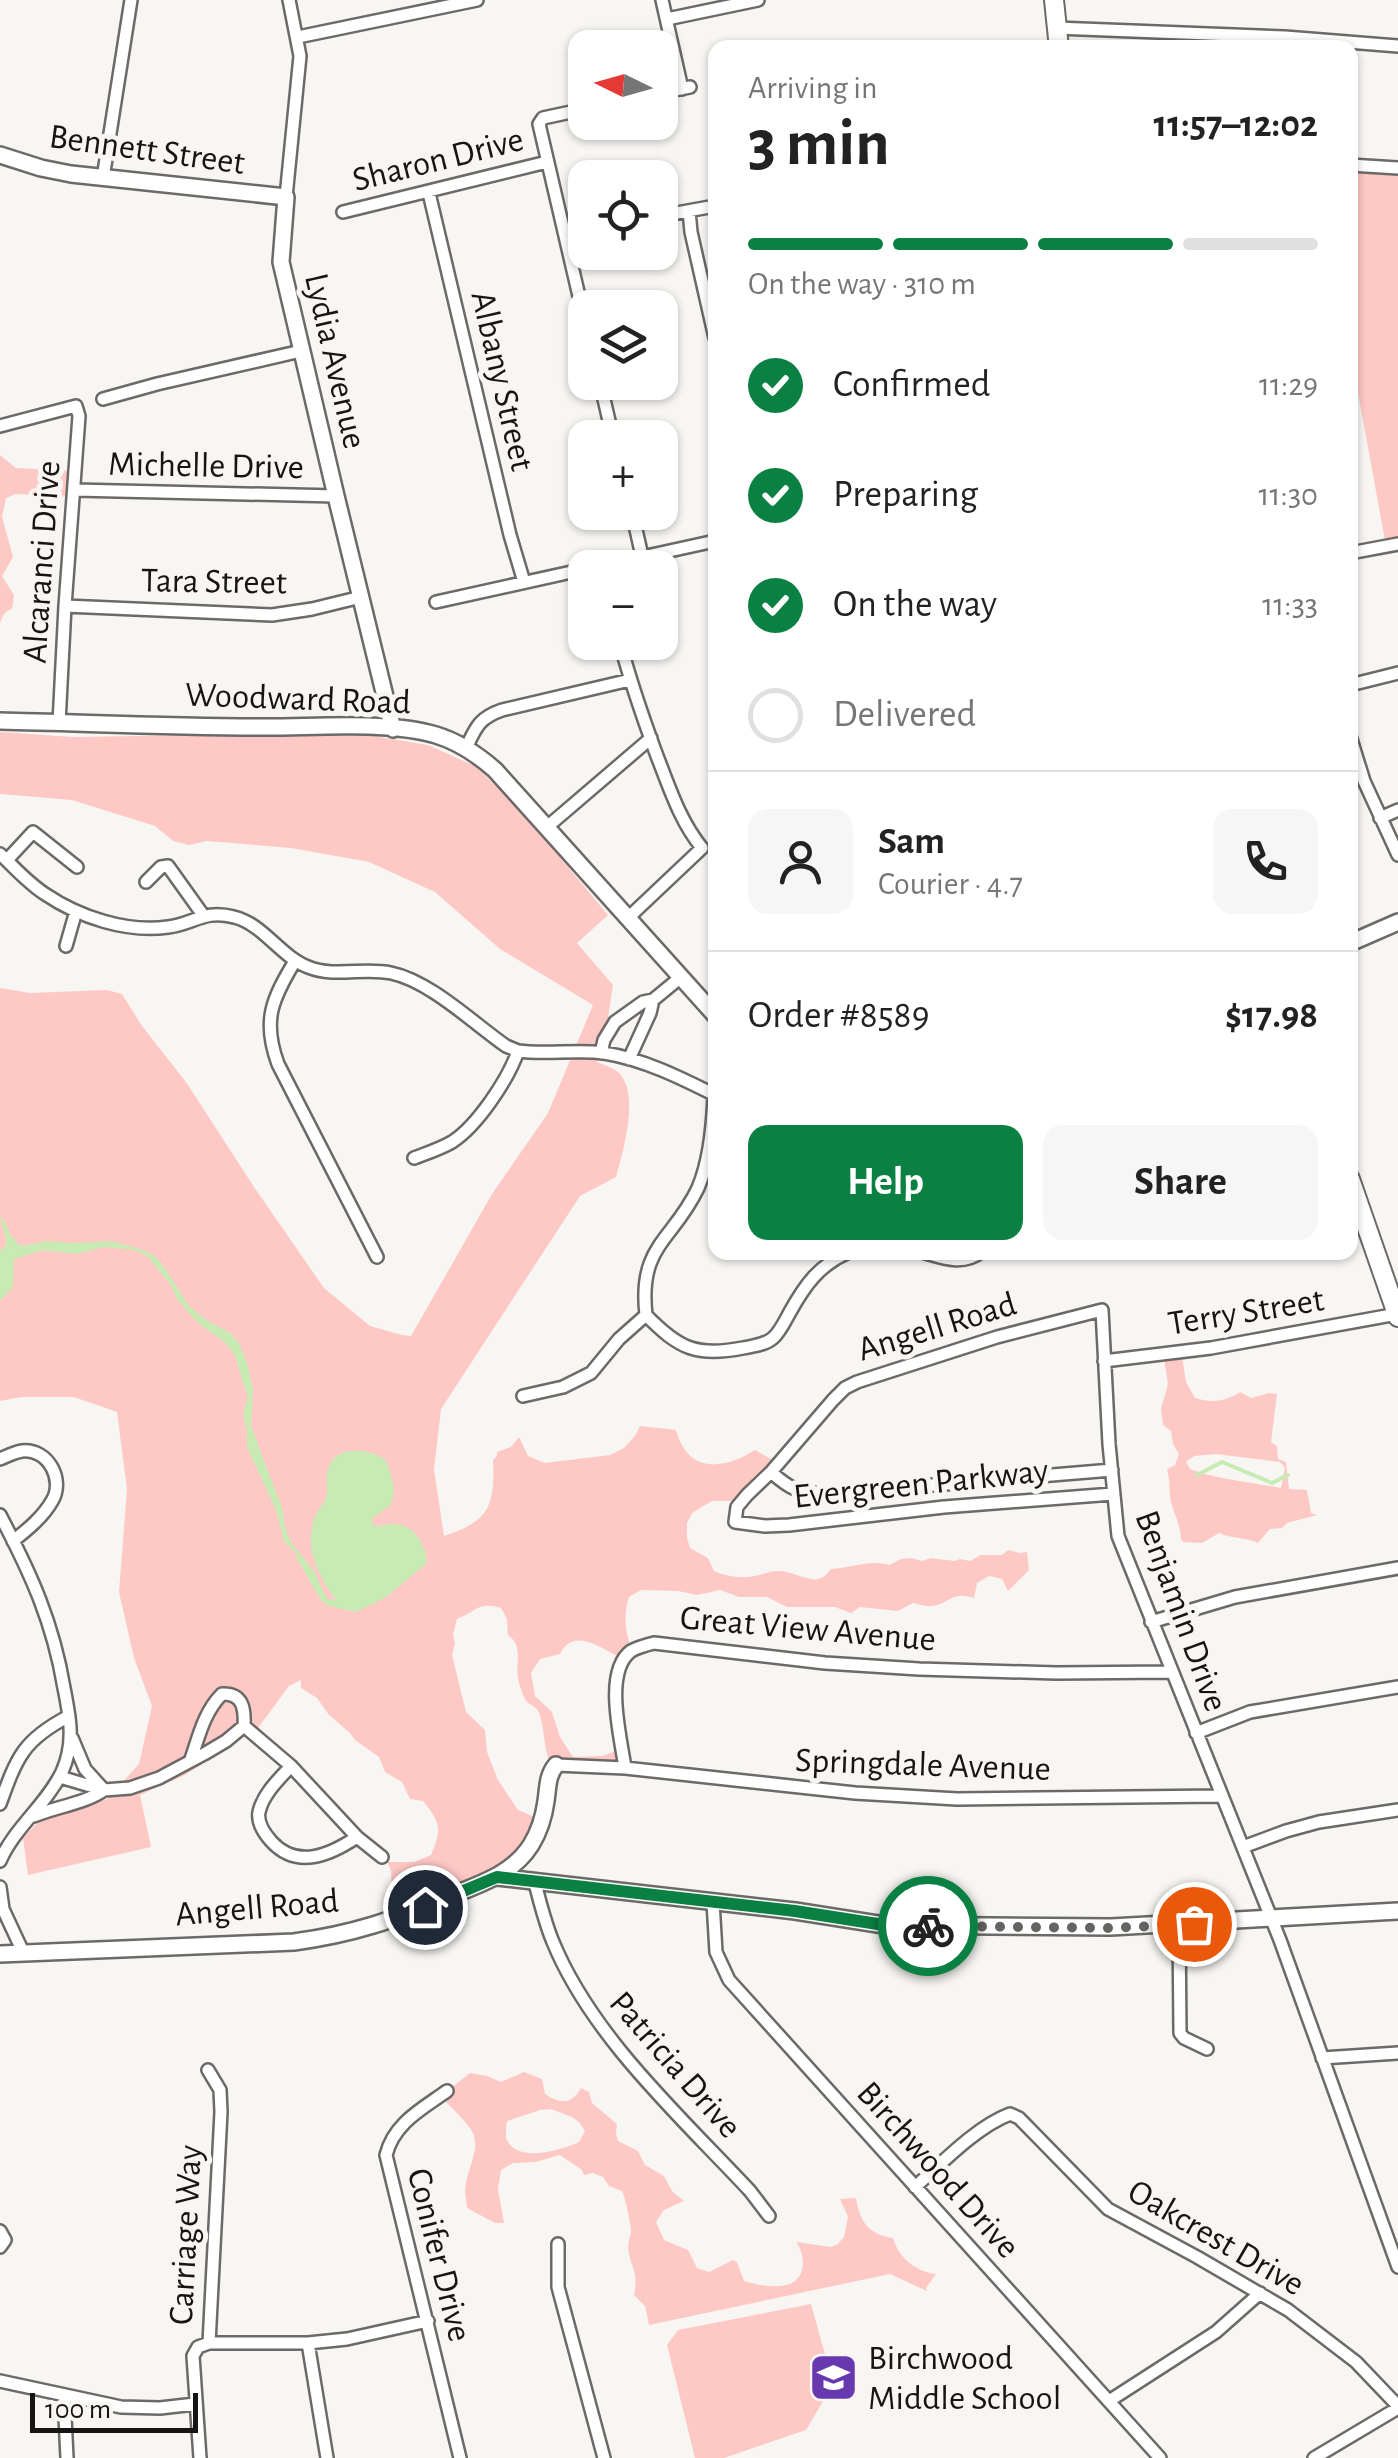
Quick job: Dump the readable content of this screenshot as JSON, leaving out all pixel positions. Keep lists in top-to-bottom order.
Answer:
{
  "streets": {
    "street": [
      "Bennett Street",
      "Sharon Drive",
      "Lydia Avenue",
      "Albany Street",
      "Michelle Drive",
      "Alcaranci Drive",
      "Tara Street",
      "Woodward Road",
      "Terry Street",
      "Angell Road",
      "Evergreen Parkway",
      "Benjamin Drive",
      "Great View Avenue",
      "Springdale Avenue",
      "Patricia Drive",
      "Birchwood Drive",
      "Carriage Way",
      "Oakcrest Drive",
      "Conifer Drive"
    ]
  },
  "crossings": [
    ["Bennett Street", "Lydia Avenue"],
    ["Sharon Drive", "Albany Street"],
    ["Lydia Avenue", "Michelle Drive"],
    ["Lydia Avenue", "Tara Street"],
    ["Lydia Avenue", "Woodward Road"],
    ["Michelle Drive", "Alcaranci Drive"],
    ["Alcaranci Drive", "Tara Street"],
    ["Alcaranci Drive", "Woodward Road"],
    ["Terry Street", "Benjamin Drive"],
    ["Angell Road", "Evergreen Parkway"],
    ["Angell Road", "Benjamin Drive"],
    ["Evergreen Parkway", "Benjamin Drive"],
    ["Benjamin Drive", "Great View Avenue"],
    ["Benjamin Drive", "Springdale Avenue"],
    ["Great View Avenue", "Springdale Avenue"],
    ["Birchwood Drive", "Oakcrest Drive"]
  ],
  "places": {
    "school or university": ["Birchwood Middle School"]
  },
  "scale_bar": "100 m",
  "north": "left",
  "page": {
    "map_buttons": ["+", "−"],
    "heading": ["3 min", "Arriving in", "11:57–12:02"],
    "panel": [
      "Sam",
      "Courier · 4.7",
      "Order #8589",
      "$17.98"
    ],
    "bar": "On the way · 310 m",
    "list": [
      ["Confirmed", "11:29"],
      ["Preparing", "11:30"],
      ["On the way", "11:33"],
      "Delivered"
    ],
    "buttons": ["Help", "Share"],
    "scale": "100 m"
  }
}
